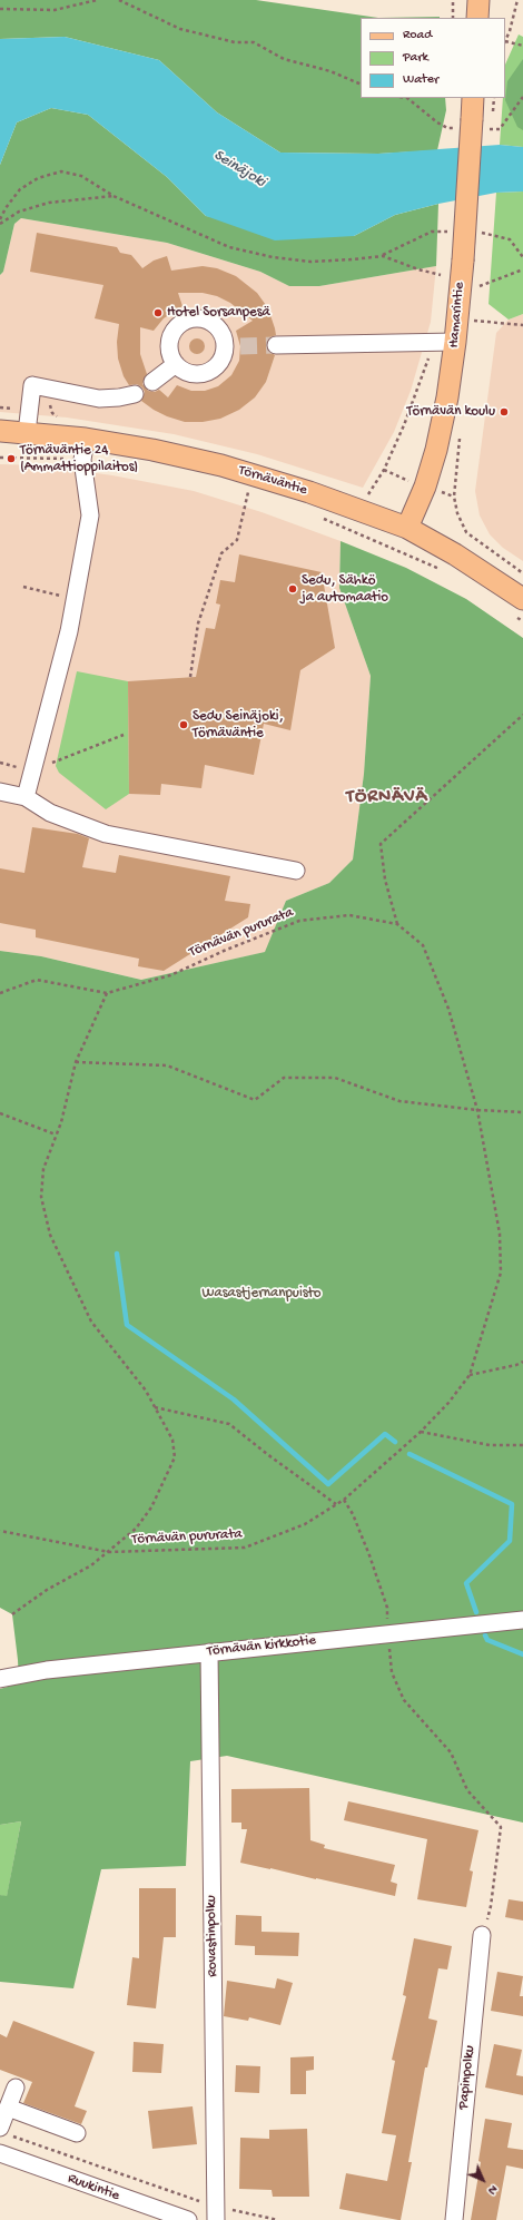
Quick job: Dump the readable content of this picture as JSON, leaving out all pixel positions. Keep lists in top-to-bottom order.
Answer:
{
  "streets": {
    "main road": ["Hamarintie", "Törnäväntie"],
    "street": [
      "Törnävän kirkkotie",
      "Rovastinpolku",
      "Papinpolku",
      "Ruukintie"
    ],
    "path": ["Törnävän pururata"]
  },
  "crossings": [
    ["Hamarintie", "Törnäväntie"],
    ["Törnävän kirkkotie", "Rovastinpolku"]
  ],
  "districts": ["TÖRNÄVÄ"],
  "water": ["Seinäjoki"],
  "parks": ["Wasastjernanpuisto"],
  "places": [
    "Hotel Sorsanpesä",
    "Törnävän koulu",
    "Törnäväntie 24 (Ammattioppilaitos)",
    "Sedu, Sähkö ja automaatio",
    "Sedu Seinäjoki, Törnäväntie"
  ],
  "legend": ["Road", "Park", "Water"],
  "north": "bottom right"
}
